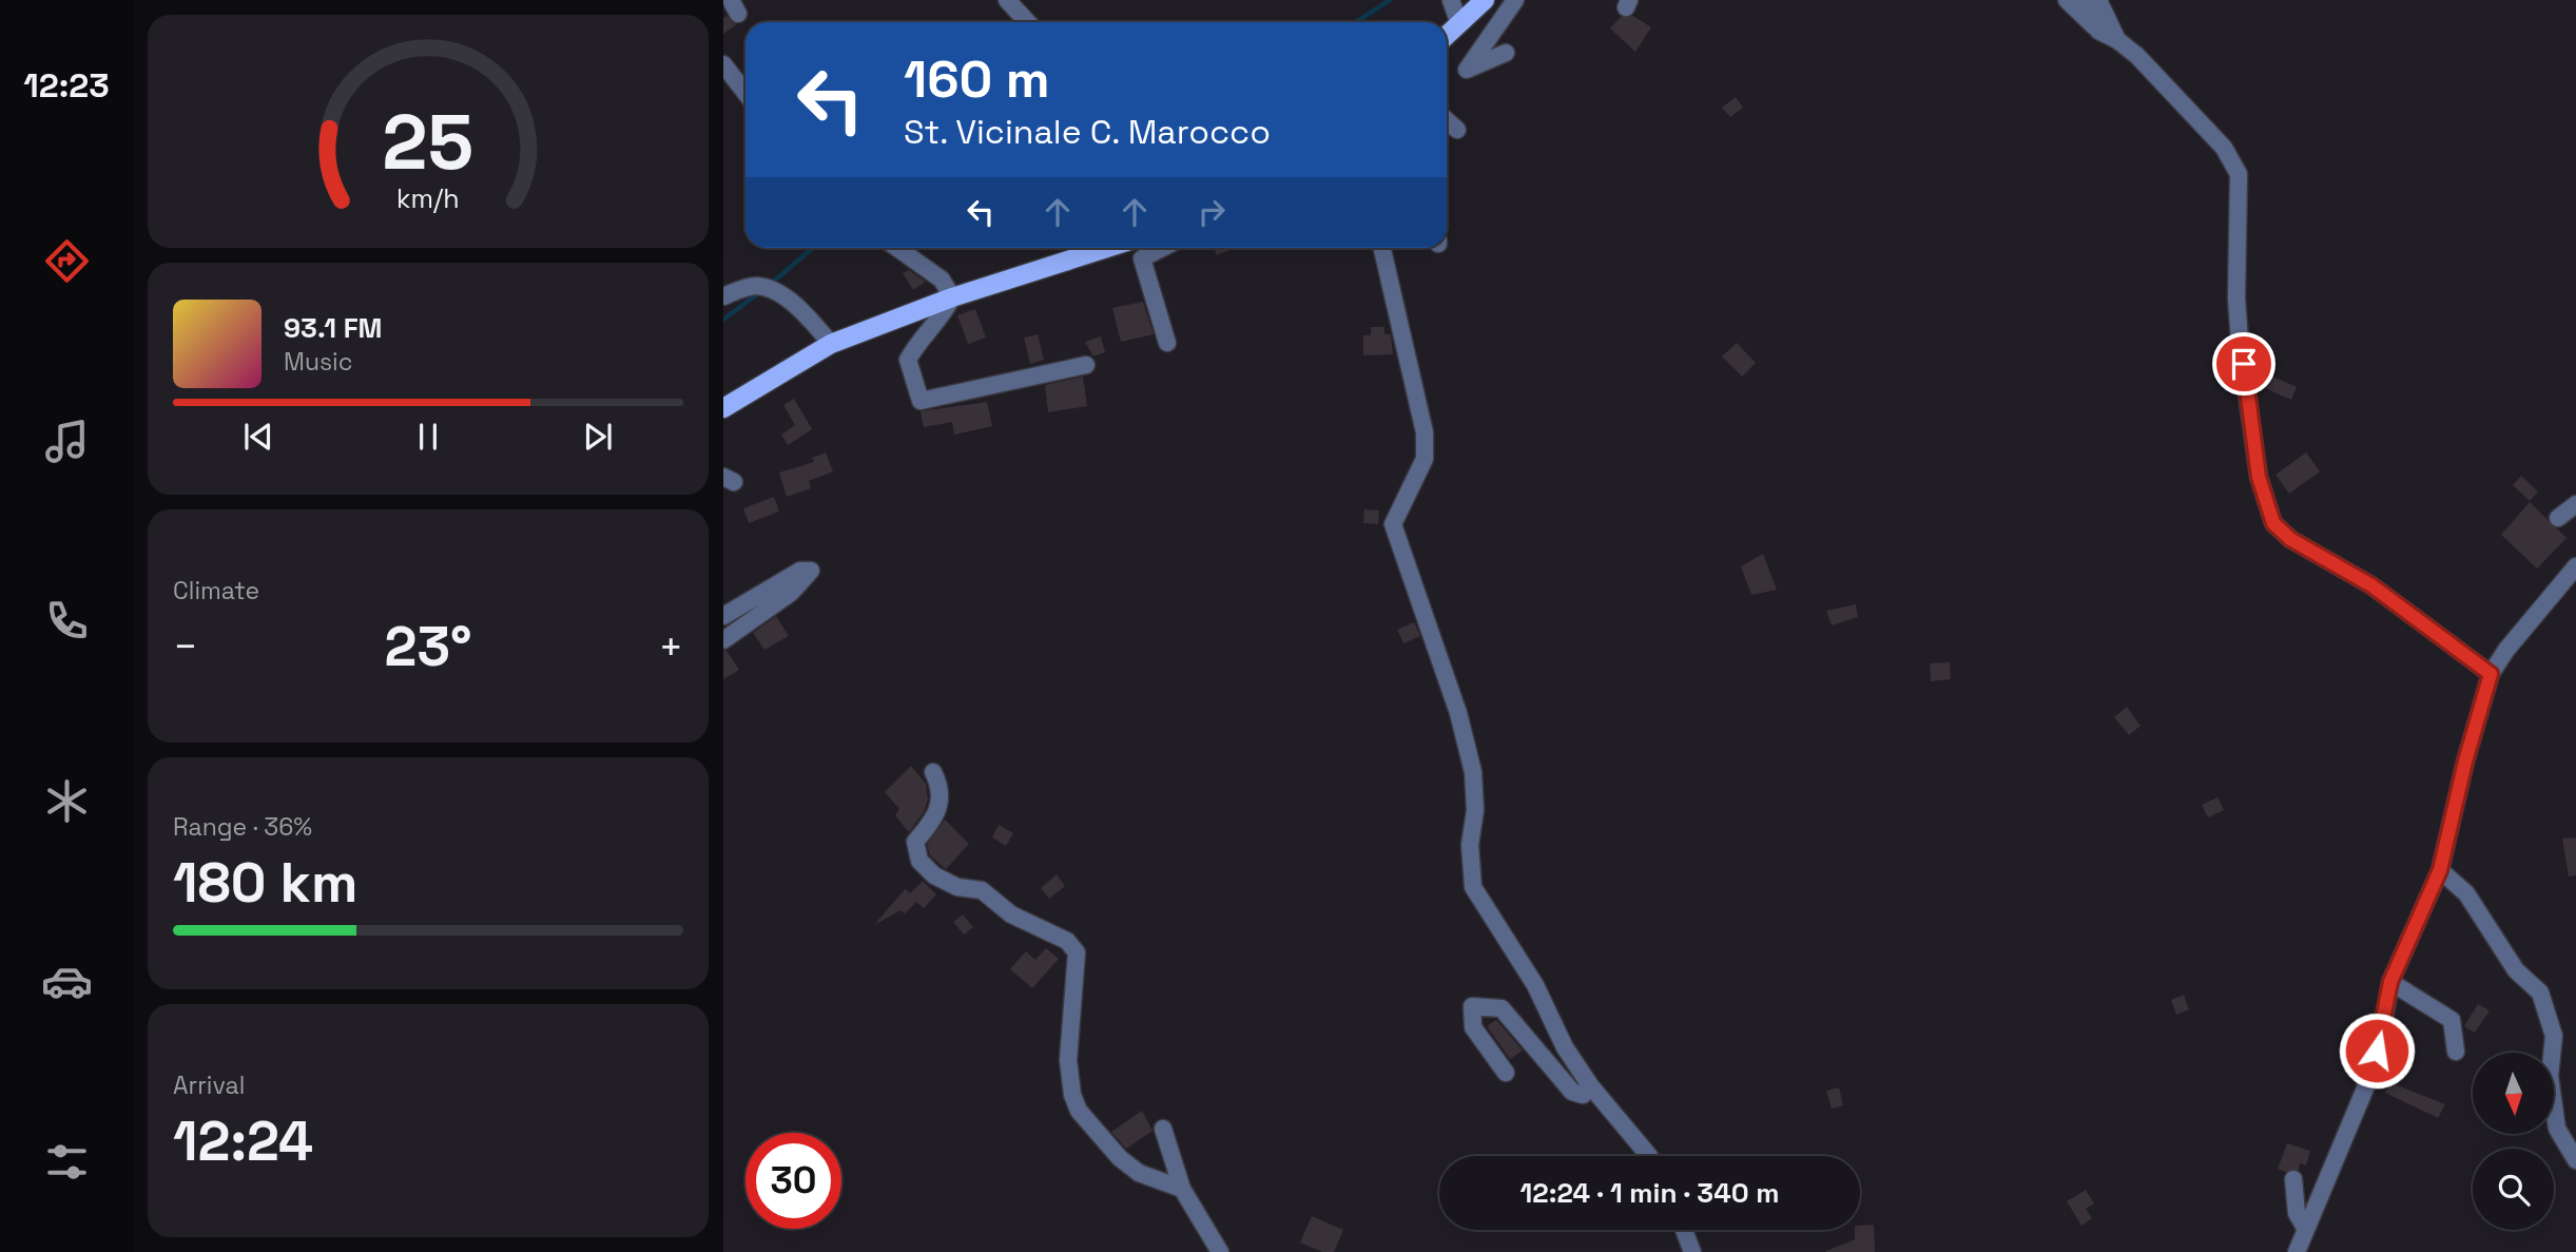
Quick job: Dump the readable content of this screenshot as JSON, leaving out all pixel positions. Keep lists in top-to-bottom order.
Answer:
{
  "north": "bottom",
  "page": {
    "tabs": "12:23",
    "turn": ["160 m", "St. Vicinale C. Marocco"],
    "song": ["93.1 FM", "Music"],
    "tile": [
      "Climate",
      ["Range · 36%", "180 km"],
      ["Arrival", "12:24"]
    ],
    "heat": ["−", "23°", "+"],
    "limit": "30",
    "trip": "12:24 · 1 min · 340 m",
    "gauge": ["25", "km/h"]
  }
}
